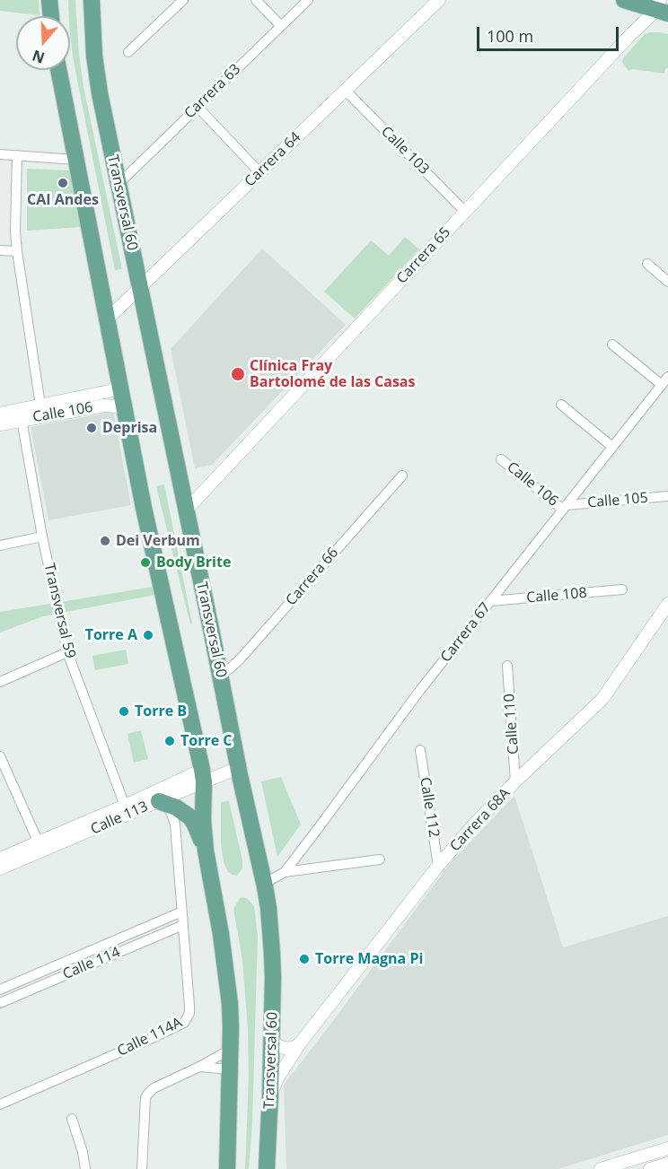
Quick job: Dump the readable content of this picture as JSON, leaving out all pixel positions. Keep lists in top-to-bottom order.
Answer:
{
  "streets": {
    "main road": ["Transversal 60"],
    "street": [
      "Carrera 63",
      "Calle 103",
      "Carrera 64",
      "Carrera 65",
      "Calle 106",
      "Calle 105",
      "Carrera 66",
      "Calle 108",
      "Transversal 59",
      "Carrera 67",
      "Calle 110",
      "Calle 112",
      "Calle 113",
      "Carrera 68A",
      "Calle 114",
      "Calle 114A"
    ]
  },
  "crossings": [
    ["Carrera 63", "Transversal 60"],
    ["Calle 103", "Carrera 64"],
    ["Calle 103", "Carrera 65"],
    ["Carrera 64", "Transversal 60"],
    ["Transversal 60", "Carrera 65"],
    ["Transversal 60", "Carrera 66"],
    ["Transversal 60", "Carrera 67"],
    ["Transversal 60", "Calle 113"],
    ["Transversal 60", "Carrera 68A"],
    ["Calle 106", "Calle 105"],
    ["Calle 106", "Transversal 59"],
    ["Calle 106", "Carrera 67"],
    ["Calle 105", "Carrera 67"],
    ["Calle 108", "Carrera 67"],
    ["Transversal 59", "Calle 113"],
    ["Calle 110", "Carrera 68A"],
    ["Calle 112", "Carrera 68A"],
    ["Calle 113", "Calle 114A"],
    ["Calle 114", "Calle 114A"]
  ],
  "places": [
    "CAI Andes",
    "Clínica Fray Bartolomé de las Casas",
    "Deprisa",
    "Dei Verbum",
    "Body Brite",
    "Torre A",
    "Torre B",
    "Torre C",
    "Torre Magna Pi"
  ],
  "scale_bar": "100 m",
  "north": "bottom"
}
